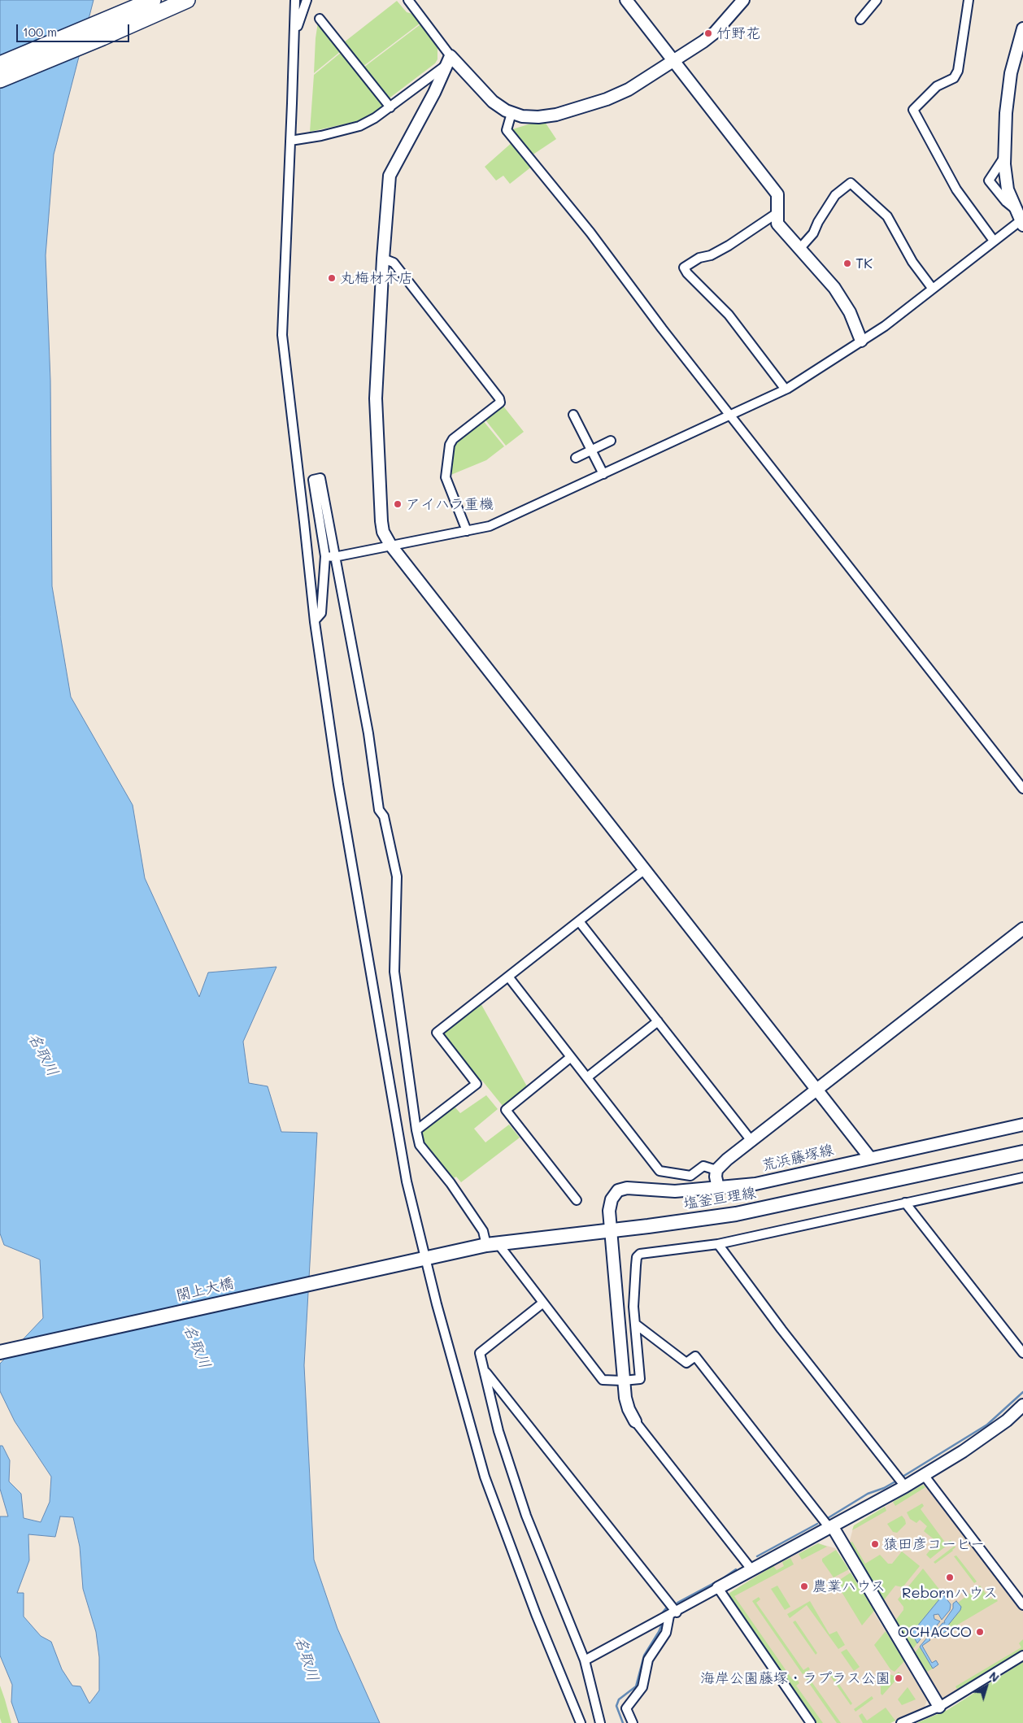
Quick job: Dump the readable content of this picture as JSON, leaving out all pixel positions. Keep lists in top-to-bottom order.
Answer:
{
  "streets": {
    "main road": ["塩釜亘理線", "閖上大橋"],
    "street": ["荒浜藤塚線"]
  },
  "crossings": [
    ["荒浜藤塚線", "塩釜亘理線"],
    ["塩釜亘理線", "閖上大橋"]
  ],
  "water": ["名取川"],
  "places": [
    "竹野花",
    "TK",
    "丸梅材木店",
    "アイハラ重機",
    "猿田彦コーヒー",
    "Rebornハウス",
    "農業ハウス",
    "OCHACCO",
    "海岸公園藤塚・ラプラス公園"
  ],
  "scale_bar": "100 m",
  "north": "top right"
}
